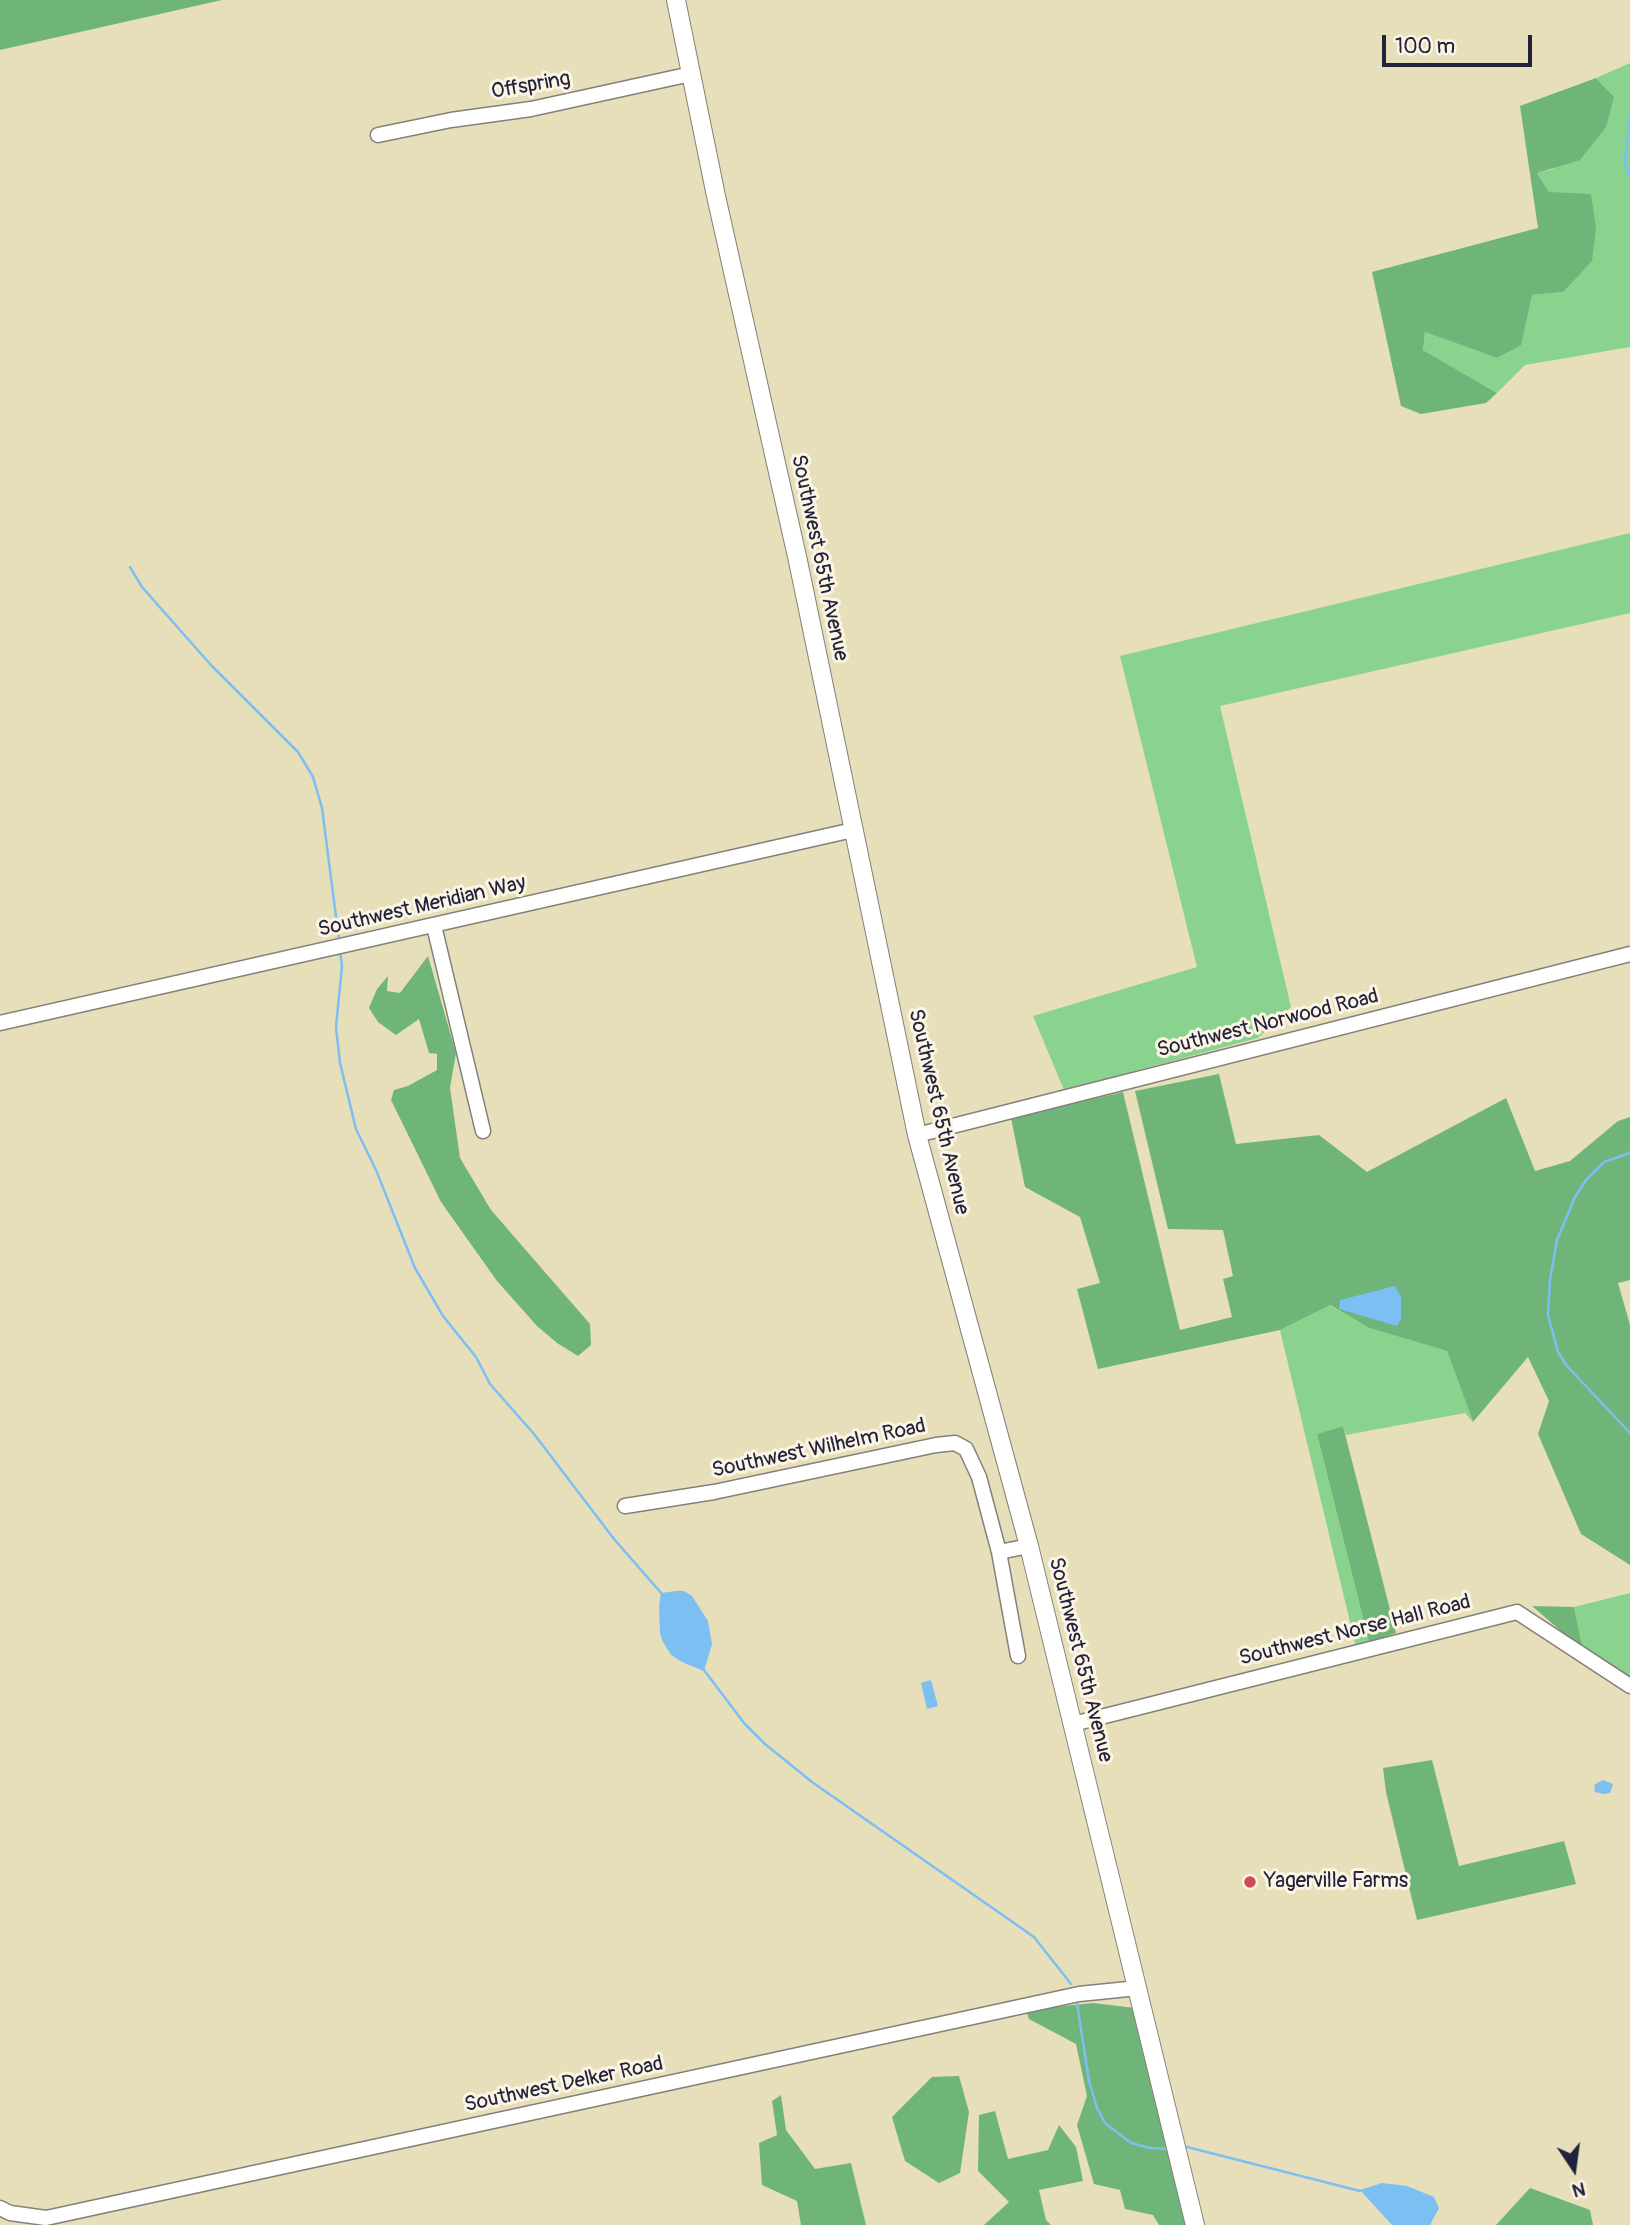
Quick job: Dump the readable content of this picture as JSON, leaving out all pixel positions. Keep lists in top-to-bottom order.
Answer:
{
  "streets": {
    "main road": ["Southwest 65th Avenue"],
    "street": [
      "Offspring",
      "Southwest Meridian Way",
      "Southwest Norwood Road",
      "Southwest Wilhelm Road",
      "Southwest Norse Hall Road",
      "Southwest Delker Road"
    ]
  },
  "crossings": [
    ["Offspring", "Southwest 65th Avenue"],
    ["Southwest 65th Avenue", "Southwest Meridian Way"],
    ["Southwest 65th Avenue", "Southwest Norwood Road"],
    ["Southwest 65th Avenue", "Southwest Norse Hall Road"],
    ["Southwest 65th Avenue", "Southwest Delker Road"]
  ],
  "places": ["Yagerville Farms"],
  "scale_bar": "100 m",
  "north": "bottom"
}
